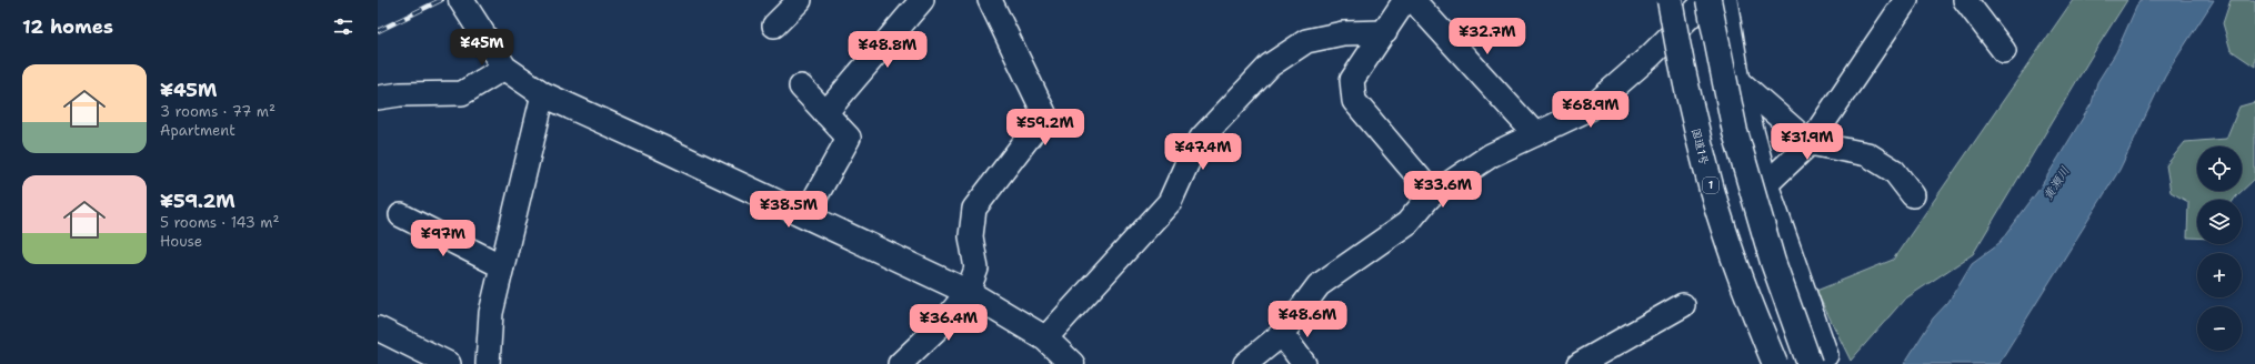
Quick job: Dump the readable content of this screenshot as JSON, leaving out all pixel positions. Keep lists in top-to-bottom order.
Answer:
{
  "streets": {
    "main road": ["国道1号", "1"]
  },
  "water": ["黄瀬川"],
  "page": {
    "heading": "12 homes",
    "price": [
      "¥32.7M",
      "¥45M",
      "¥48.8M",
      "¥68.9M",
      "¥59.2M",
      "¥31.9M",
      "¥47.4M",
      "¥33.6M",
      "¥38.5M",
      "¥97M",
      "¥48.6M",
      "¥36.4M"
    ],
    "list": [
      {
        "name": "¥45M",
        "note": "3 rooms · 77 m² · Apartment"
      },
      {
        "name": "¥59.2M",
        "note": "5 rooms · 143 m² · House"
      }
    ],
    "map_buttons": ["+", "−"]
  }
}
